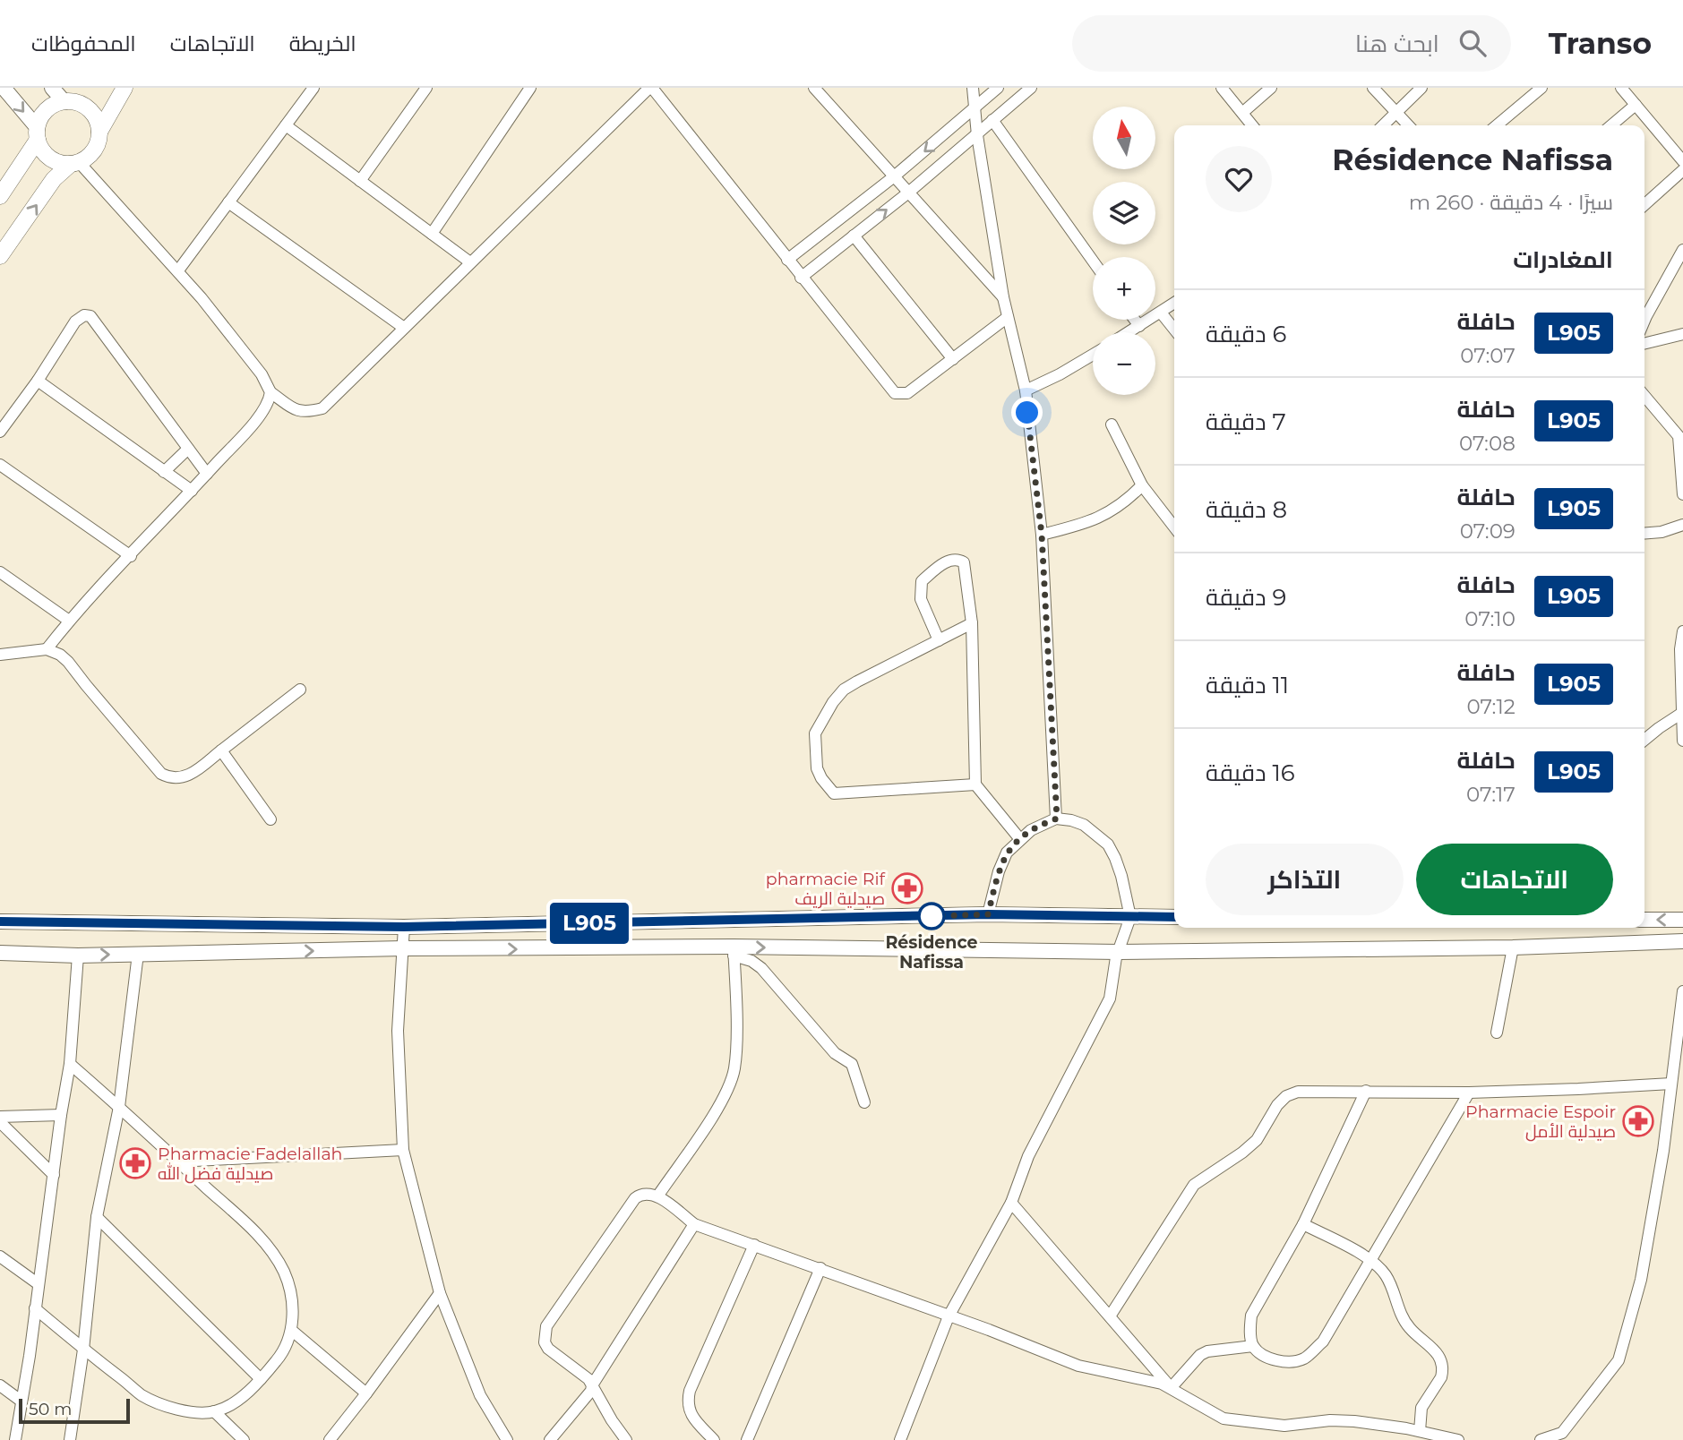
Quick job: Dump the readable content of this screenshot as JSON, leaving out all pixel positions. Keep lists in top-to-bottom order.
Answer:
{
  "places": {
    "pharmacy": ["pharmacie Rif صيدلية الريف", "Pharmacie Espoir صيدلية الأمل", "Pharmacie Fadelallah صيدلية فضل الله"],
    "other": ["Résidence Nafissa"]
  },
  "lines": ["bus line L905"],
  "scale_bar": "50 m",
  "north": "top",
  "page": {
    "header": "Transo",
    "search": "ابحث هنا",
    "nav": ["الخريطة", "الاتجاهات", "المحفوظات"],
    "on_map": "L905",
    "map_buttons": ["+", "−"],
    "heading": [
      ["Résidence Nafissa", "سيرًا · 4 دقيقة · 260 m"],
      "المغادرات"
    ],
    "list": [
      {
        "mark": "L905",
        "name": "حافلة",
        "note": "07:07",
        "value": "6 دقيقة"
      },
      {
        "mark": "L905",
        "name": "حافلة",
        "note": "07:08",
        "value": "7 دقيقة"
      },
      {
        "mark": "L905",
        "name": "حافلة",
        "note": "07:09",
        "value": "8 دقيقة"
      },
      {
        "mark": "L905",
        "name": "حافلة",
        "note": "07:10",
        "value": "9 دقيقة"
      },
      {
        "mark": "L905",
        "name": "حافلة",
        "note": "07:12",
        "value": "11 دقيقة"
      },
      {
        "mark": "L905",
        "name": "حافلة",
        "note": "07:17",
        "value": "16 دقيقة"
      }
    ],
    "buttons": ["الاتجاهات", "التذاكر"],
    "scale": "50 m"
  }
}
